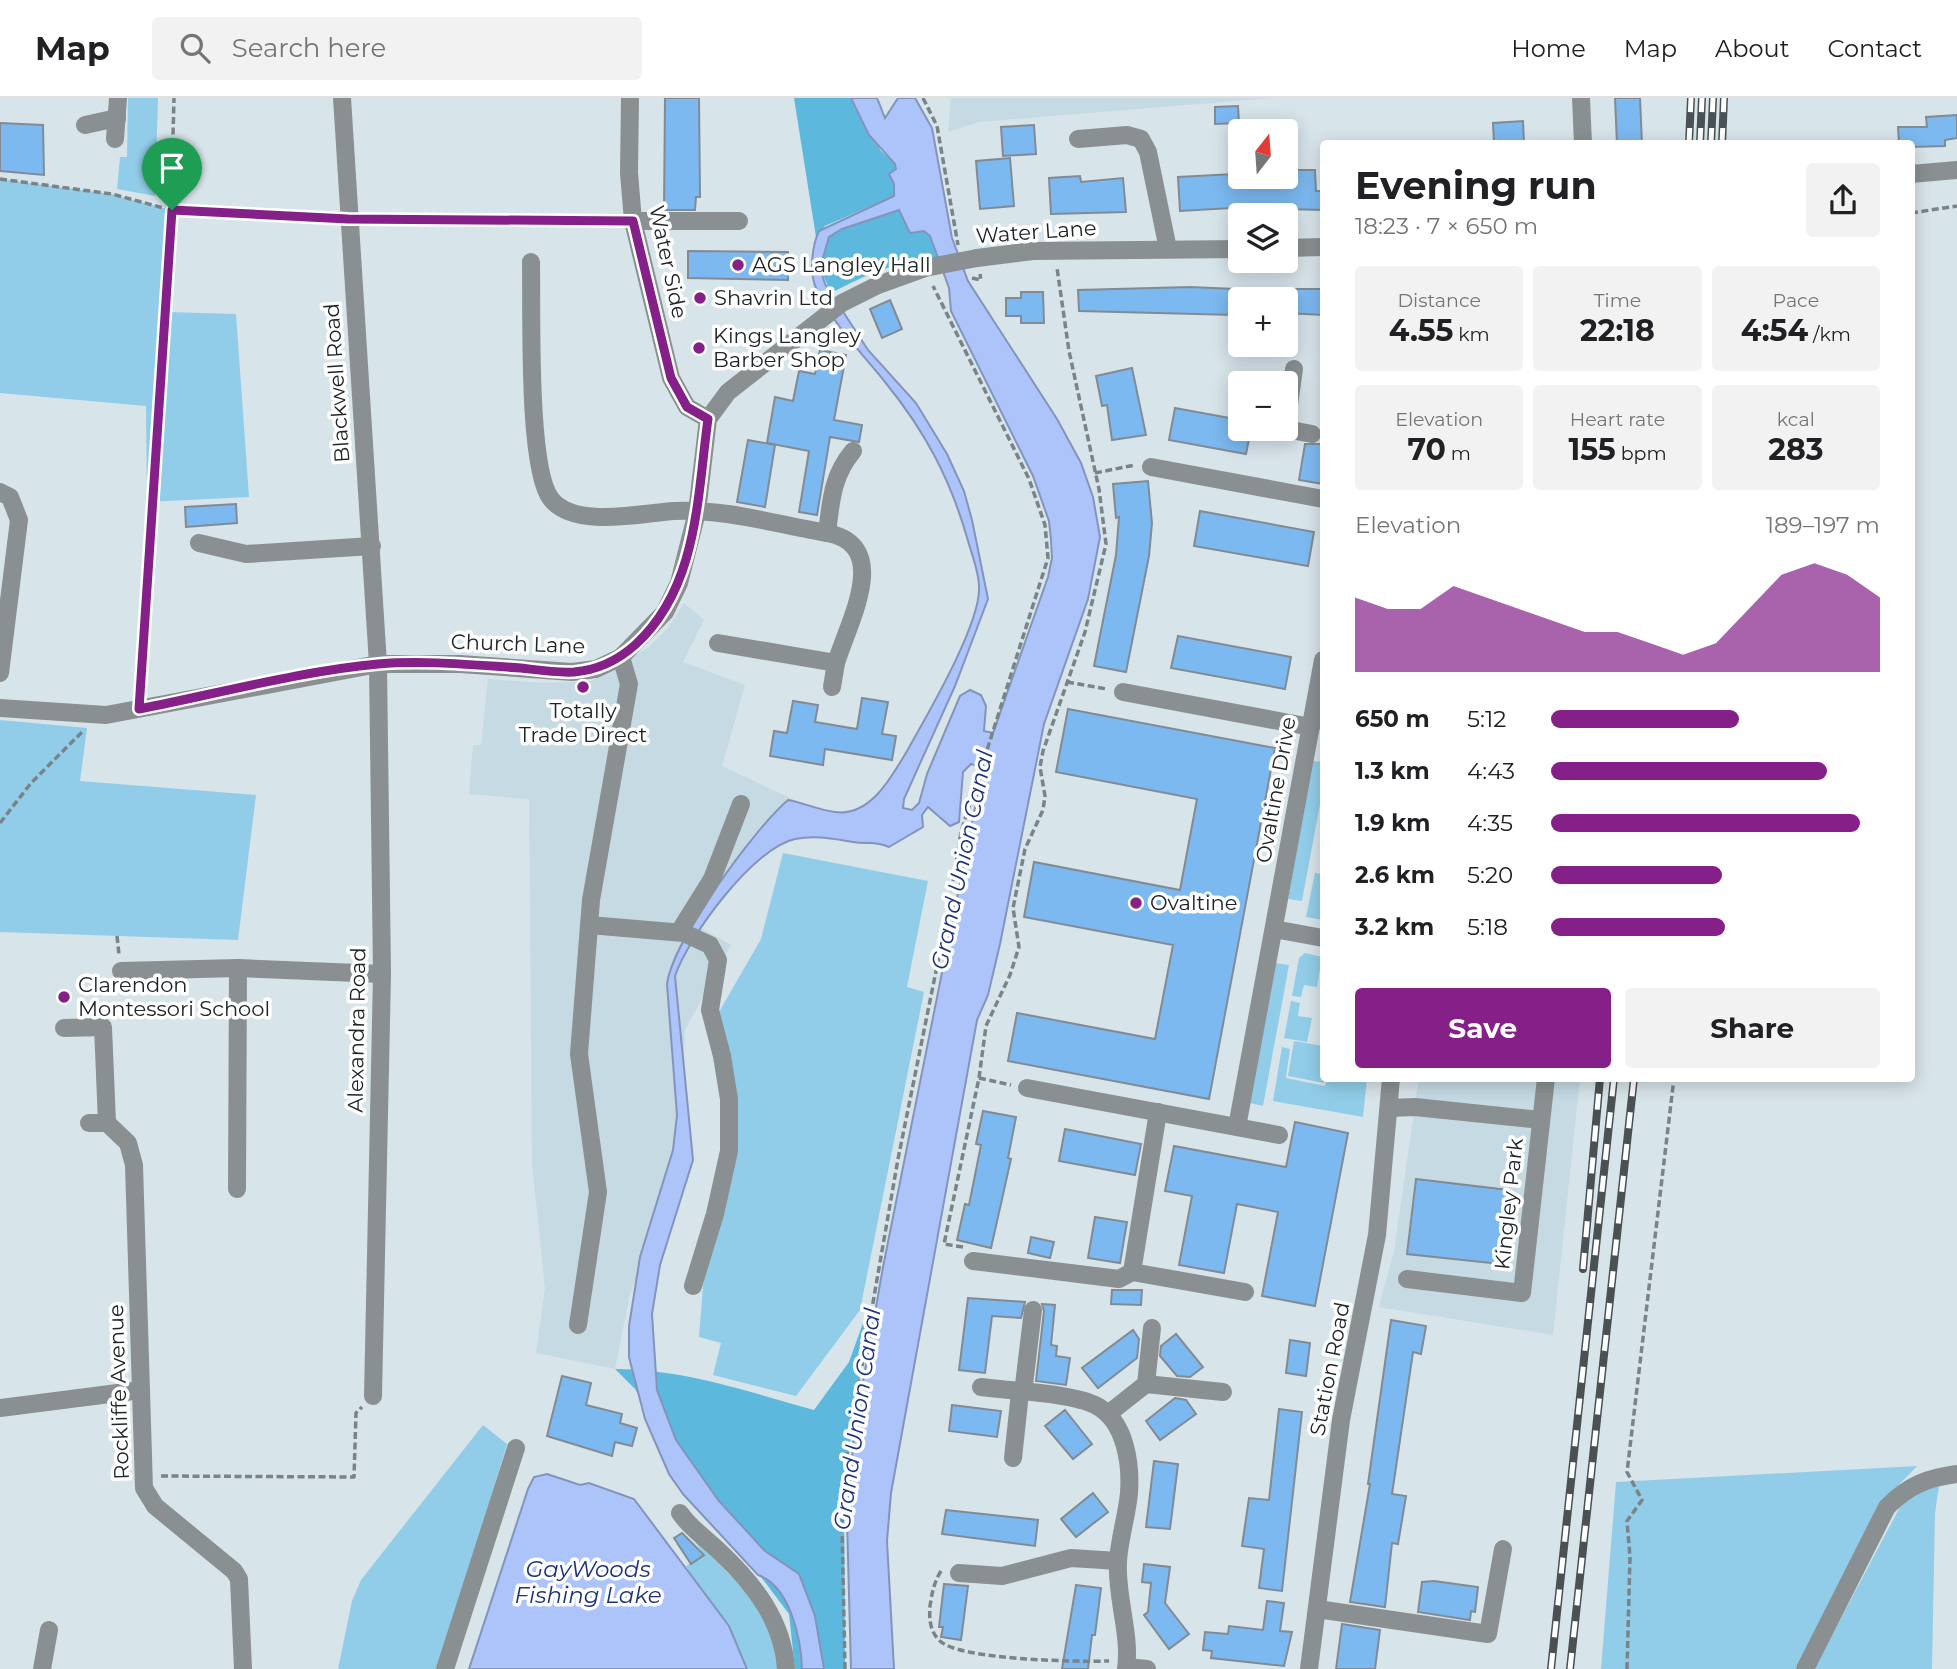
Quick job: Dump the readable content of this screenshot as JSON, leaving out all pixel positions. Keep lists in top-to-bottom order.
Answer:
{
  "streets": {
    "street": [
      "Water Lane",
      "Water Side",
      "Blackwell Road",
      "Church Lane",
      "Ovaltine Drive",
      "Alexandra Road",
      "Kingley Park",
      "Station Road",
      "Rockliffe Avenue"
    ]
  },
  "crossings": [
    ["Water Lane", "Water Side"],
    ["Water Lane", "Church Lane"],
    ["Water Side", "Church Lane"],
    ["Blackwell Road", "Church Lane"],
    ["Blackwell Road", "Alexandra Road"],
    ["Church Lane", "Alexandra Road"],
    ["Kingley Park", "Station Road"]
  ],
  "water": ["Grand Union Canal", "GayWoods Fishing Lake"],
  "places": [
    "AGS Langley Hall",
    "Shavrin Ltd",
    "Kings Langley Barber Shop",
    "Totally Trade Direct",
    "Ovaltine",
    "Clarendon Montessori School"
  ],
  "north": "top",
  "page": {
    "header": "Map",
    "search": "Search here",
    "nav": [
      "Home",
      "Map",
      "About",
      "Contact"
    ],
    "map_buttons": ["+", "−"],
    "heading": ["Evening run", "18:23 · 7 × 650 m"],
    "stats": [
      ["Distance", "4.55 km"],
      ["Time", "22:18"],
      ["Pace", "4:54 /km"],
      ["Elevation", "70 m"],
      ["Heart rate", "155 bpm"],
      ["kcal", "283"]
    ],
    "chart": ["Elevation", "189–197 m"],
    "list": [
      {
        "name": "650 m",
        "note": "5:12"
      },
      {
        "name": "1.3 km",
        "note": "4:43"
      },
      {
        "name": "1.9 km",
        "note": "4:35"
      },
      {
        "name": "2.6 km",
        "note": "5:20"
      },
      {
        "name": "3.2 km",
        "note": "5:18"
      }
    ],
    "buttons": ["Save", "Share"]
  }
}
